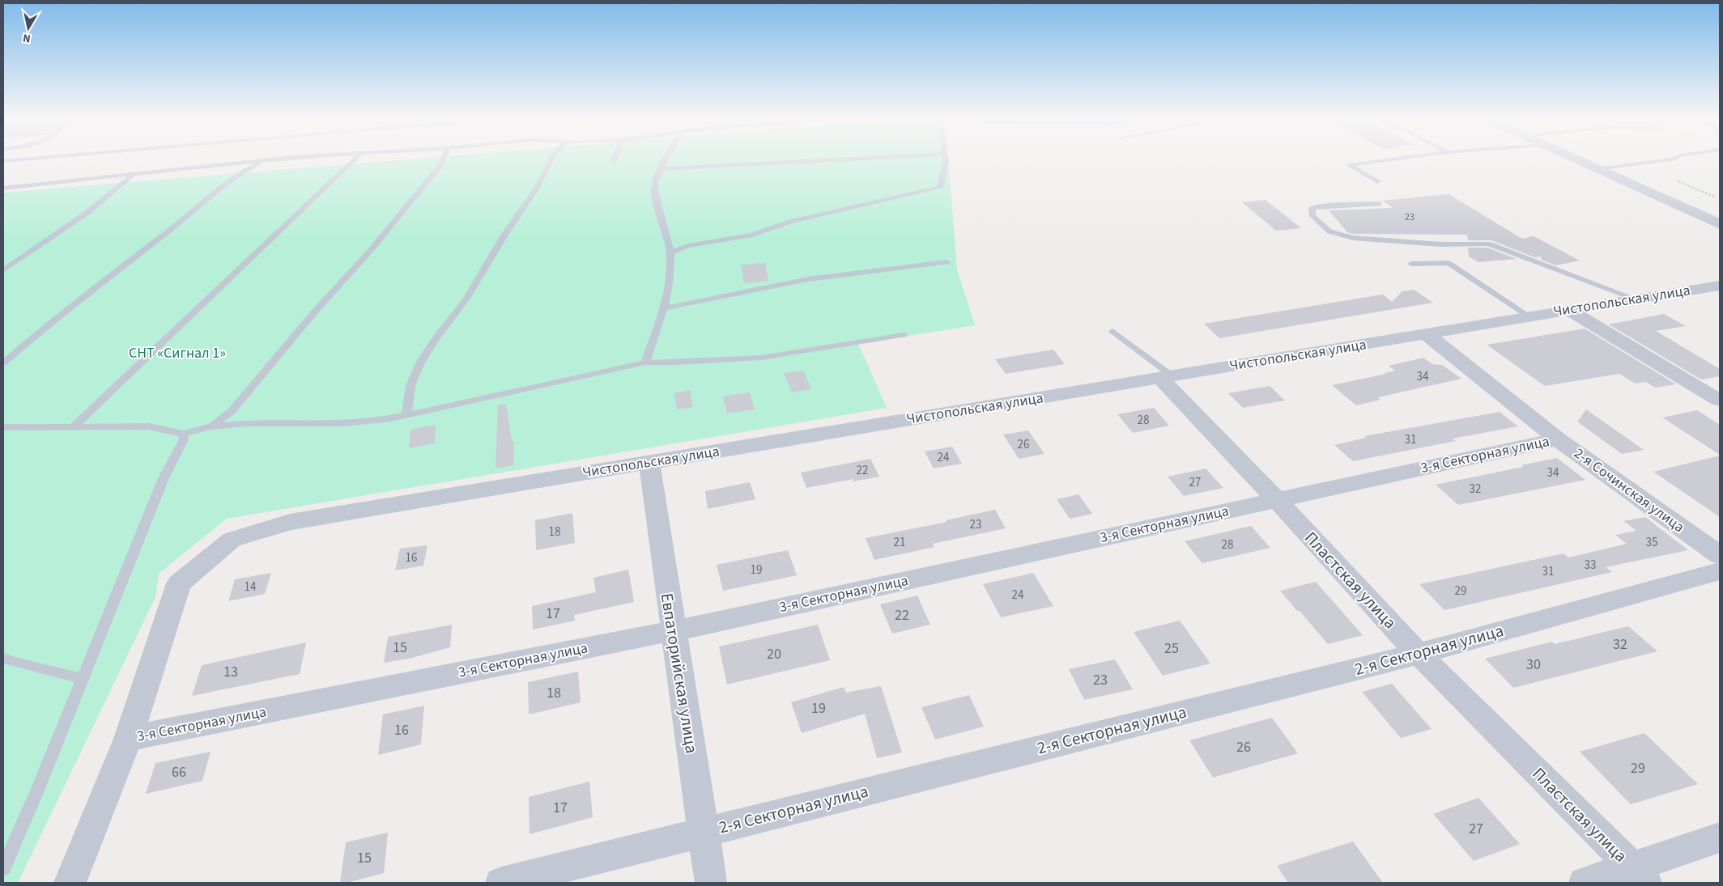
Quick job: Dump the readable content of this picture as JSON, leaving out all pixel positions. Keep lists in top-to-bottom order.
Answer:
{
  "streets": {
    "street": [
      "Чистопольская улица",
      "3-я Секторная улица",
      "2-я Сочинская улица",
      "Пластская улица",
      "2-я Секторная улица",
      "Евпаторийская улица"
    ]
  },
  "crossings": [
    ["Чистопольская улица", "3-я Секторная улица"],
    ["Чистопольская улица", "2-я Сочинская улица"],
    ["Чистопольская улица", "Пластская улица"],
    ["Чистопольская улица", "Евпаторийская улица"],
    ["3-я Секторная улица", "2-я Сочинская улица"],
    ["3-я Секторная улица", "Пластская улица"],
    ["3-я Секторная улица", "Евпаторийская улица"],
    ["Пластская улица", "2-я Секторная улица"],
    ["2-я Секторная улица", "Евпаторийская улица"]
  ],
  "parks": ["СНТ «Сигнал 1»"],
  "house_numbers": [
    "23",
    "34",
    "28",
    "31",
    "26",
    "24",
    "22",
    "34",
    "27",
    "32",
    "23",
    "18",
    "21",
    "35",
    "28",
    "16",
    "33",
    "19",
    "31",
    "14",
    "29",
    "24",
    "17",
    "22",
    "32",
    "15",
    "25",
    "20",
    "30",
    "13",
    "23",
    "18",
    "19",
    "16",
    "26",
    "29",
    "66",
    "17",
    "27",
    "15"
  ],
  "north": "bottom"
}
